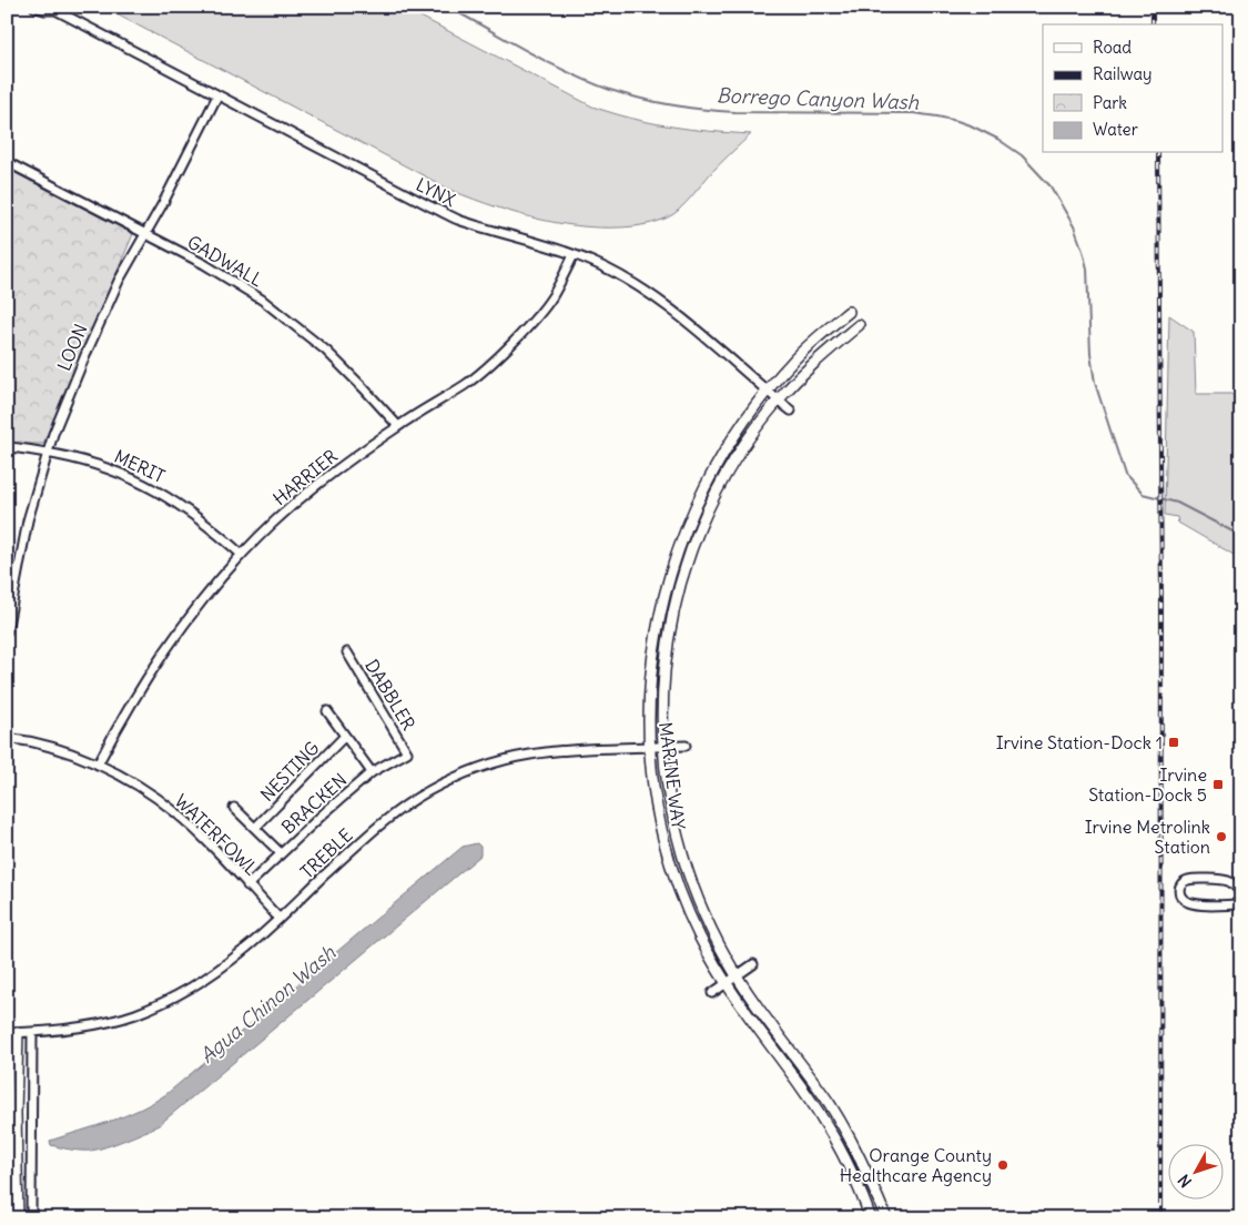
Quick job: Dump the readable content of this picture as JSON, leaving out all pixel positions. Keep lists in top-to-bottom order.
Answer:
{
  "streets": {
    "main road": ["MARINE WAY"],
    "street": [
      "LYNX",
      "GADWALL",
      "LOON",
      "MERIT",
      "HARRIER",
      "DABBLER",
      "NESTING",
      "BRACKEN",
      "WATERFOWL",
      "TREBLE"
    ]
  },
  "crossings": [
    ["LYNX", "LOON"],
    ["LYNX", "HARRIER"],
    ["LYNX", "MARINE WAY"],
    ["GADWALL", "LOON"],
    ["GADWALL", "HARRIER"],
    ["LOON", "MERIT"],
    ["MERIT", "HARRIER"],
    ["HARRIER", "WATERFOWL"],
    ["DABBLER", "BRACKEN"],
    ["MARINE WAY", "TREBLE"],
    ["BRACKEN", "WATERFOWL"],
    ["WATERFOWL", "TREBLE"]
  ],
  "water": ["Borrego Canyon Wash", "Agua Chinon Wash"],
  "places": {
    "transit": ["Irvine Station-Dock 1", "Irvine Station-Dock 5"],
    "other": ["Irvine Metrolink Station", "Orange County Healthcare Agency"]
  },
  "legend": [
    "Road",
    "Railway",
    "Park",
    "Water"
  ],
  "north": "bottom left"
}
